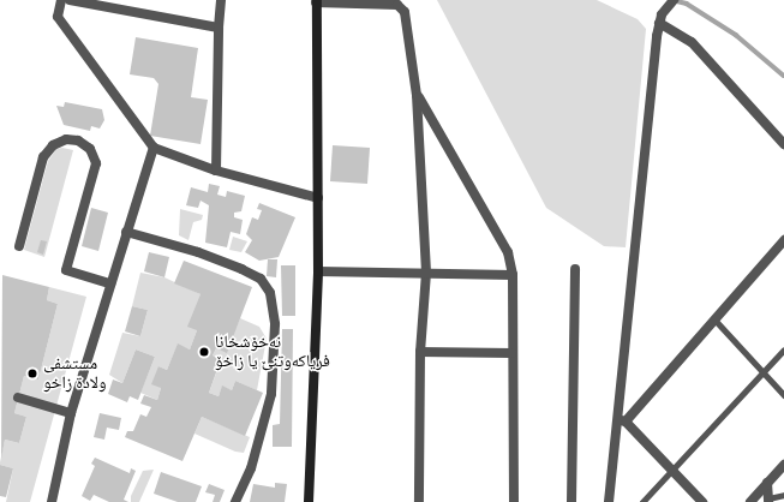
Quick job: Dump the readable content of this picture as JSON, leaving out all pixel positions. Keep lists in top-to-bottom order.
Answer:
{
  "places": ["نه‌خۆشخانا فرياكه‌وتنێ يا زاخۆ", "مستشفى ولادة زاخو"]
}
